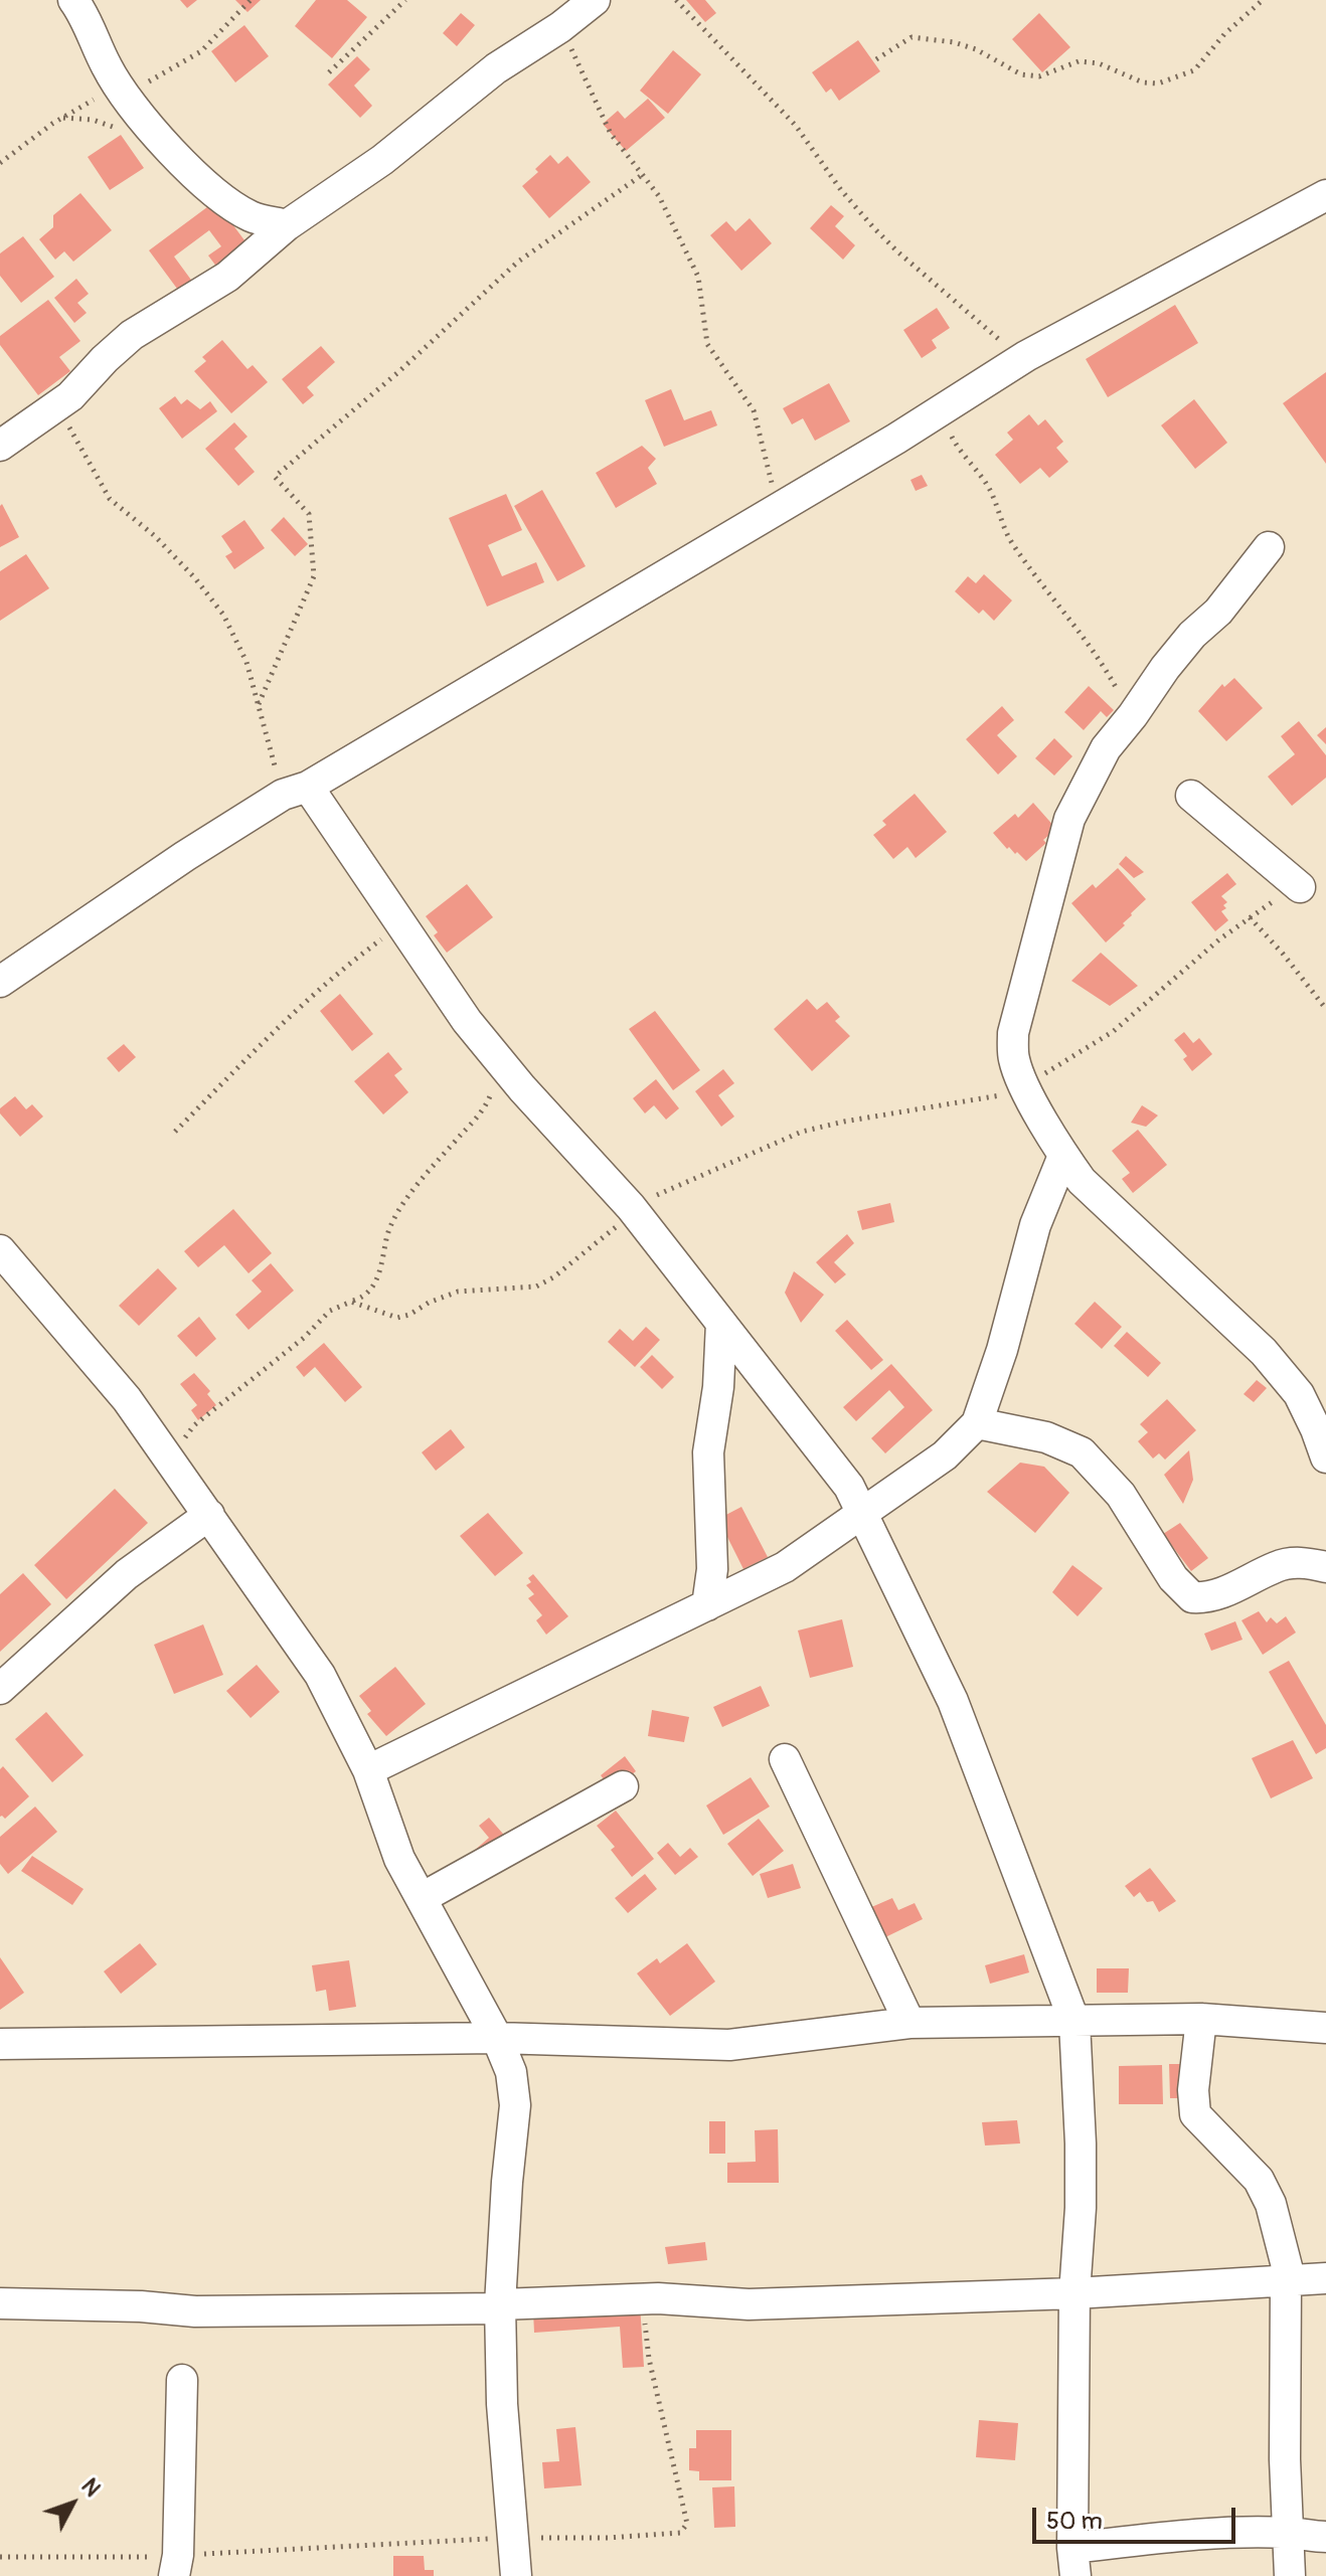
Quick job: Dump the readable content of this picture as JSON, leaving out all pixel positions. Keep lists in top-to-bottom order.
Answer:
{
  "scale_bar": "50 m",
  "north": "top right"
}
